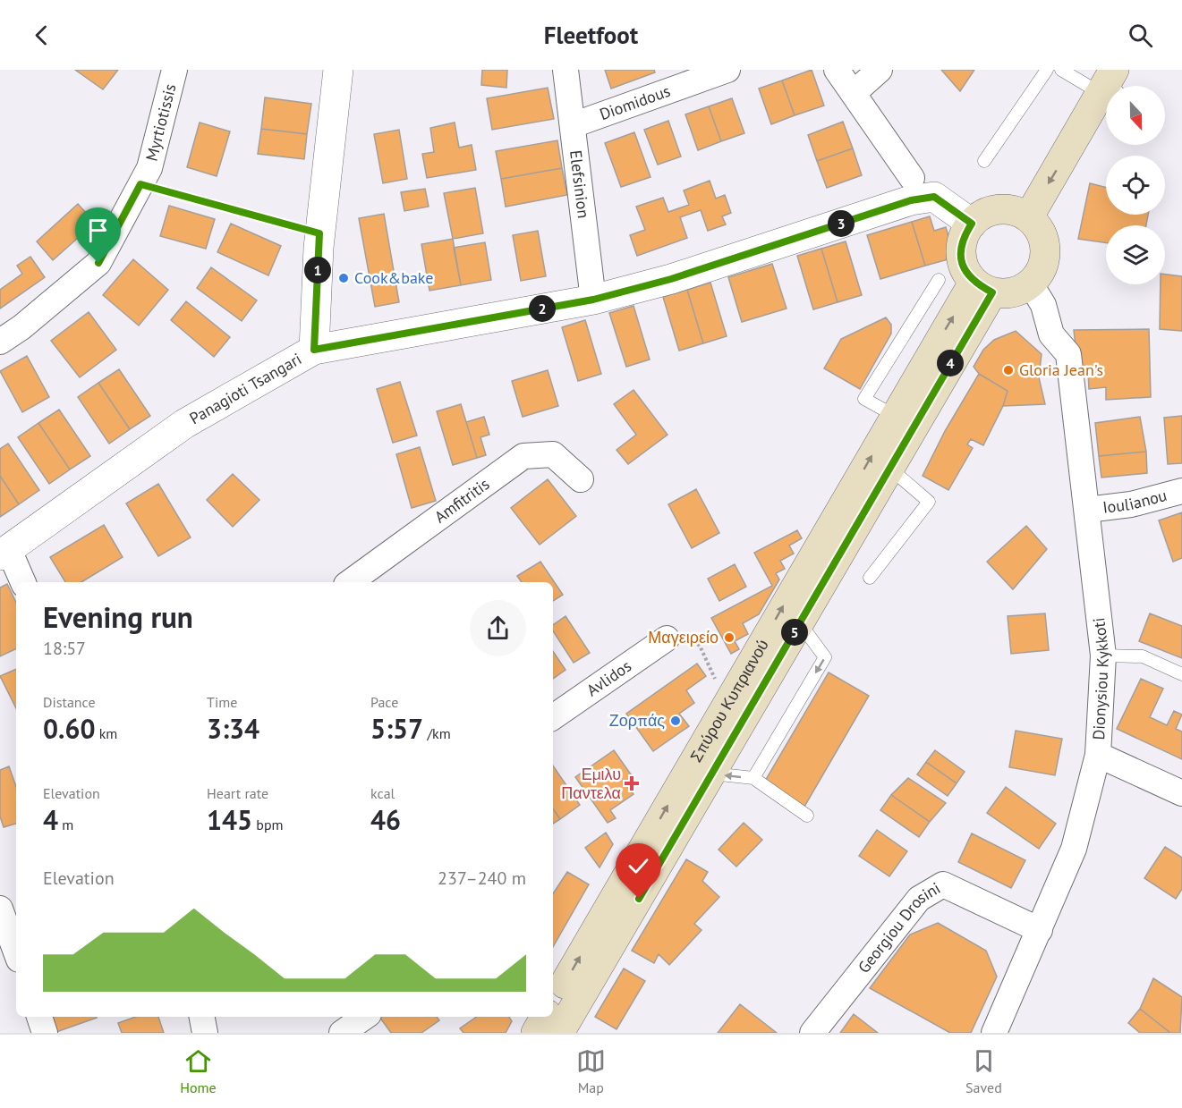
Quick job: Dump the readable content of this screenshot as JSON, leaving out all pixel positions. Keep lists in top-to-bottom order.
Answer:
{
  "streets": {
    "main road": ["Σπύρου Κυπριανού"],
    "street": [
      "Diomidous",
      "Myrtiotissis",
      "Elefsinion",
      "Panagioti Tsangari",
      "Amfitritis",
      "Ioulianou",
      "Dionysiou Kykkoti",
      "Avlidos",
      "Georgiou Drosini"
    ]
  },
  "crossings": [
    ["Diomidous", "Elefsinion"],
    ["Ioulianou", "Dionysiou Kykkoti"],
    ["Dionysiou Kykkoti", "Σπύρου Κυπριανού"],
    ["Dionysiou Kykkoti", "Georgiou Drosini"]
  ],
  "places": {
    "other": [
      "Cook&bake",
      "Gloria Jean's",
      "Μαγειρείο",
      "Ζορπάς"
    ],
    "health": ["Εμιλυ Παντελα"]
  },
  "north": "bottom",
  "page": {
    "header": "Fleetfoot",
    "pins": [
      "3",
      "1",
      "2",
      "4",
      "5"
    ],
    "heading": ["Evening run", "18:57"],
    "stats": [
      ["Distance", "0.60 km"],
      ["Time", "3:34"],
      ["Pace", "5:57 /km"],
      ["Elevation", "4 m"],
      ["Heart rate", "145 bpm"],
      ["kcal", "46"]
    ],
    "chart": ["Elevation", "237–240 m"],
    "tabs": ["Home", "Map", "Saved"]
  }
}
